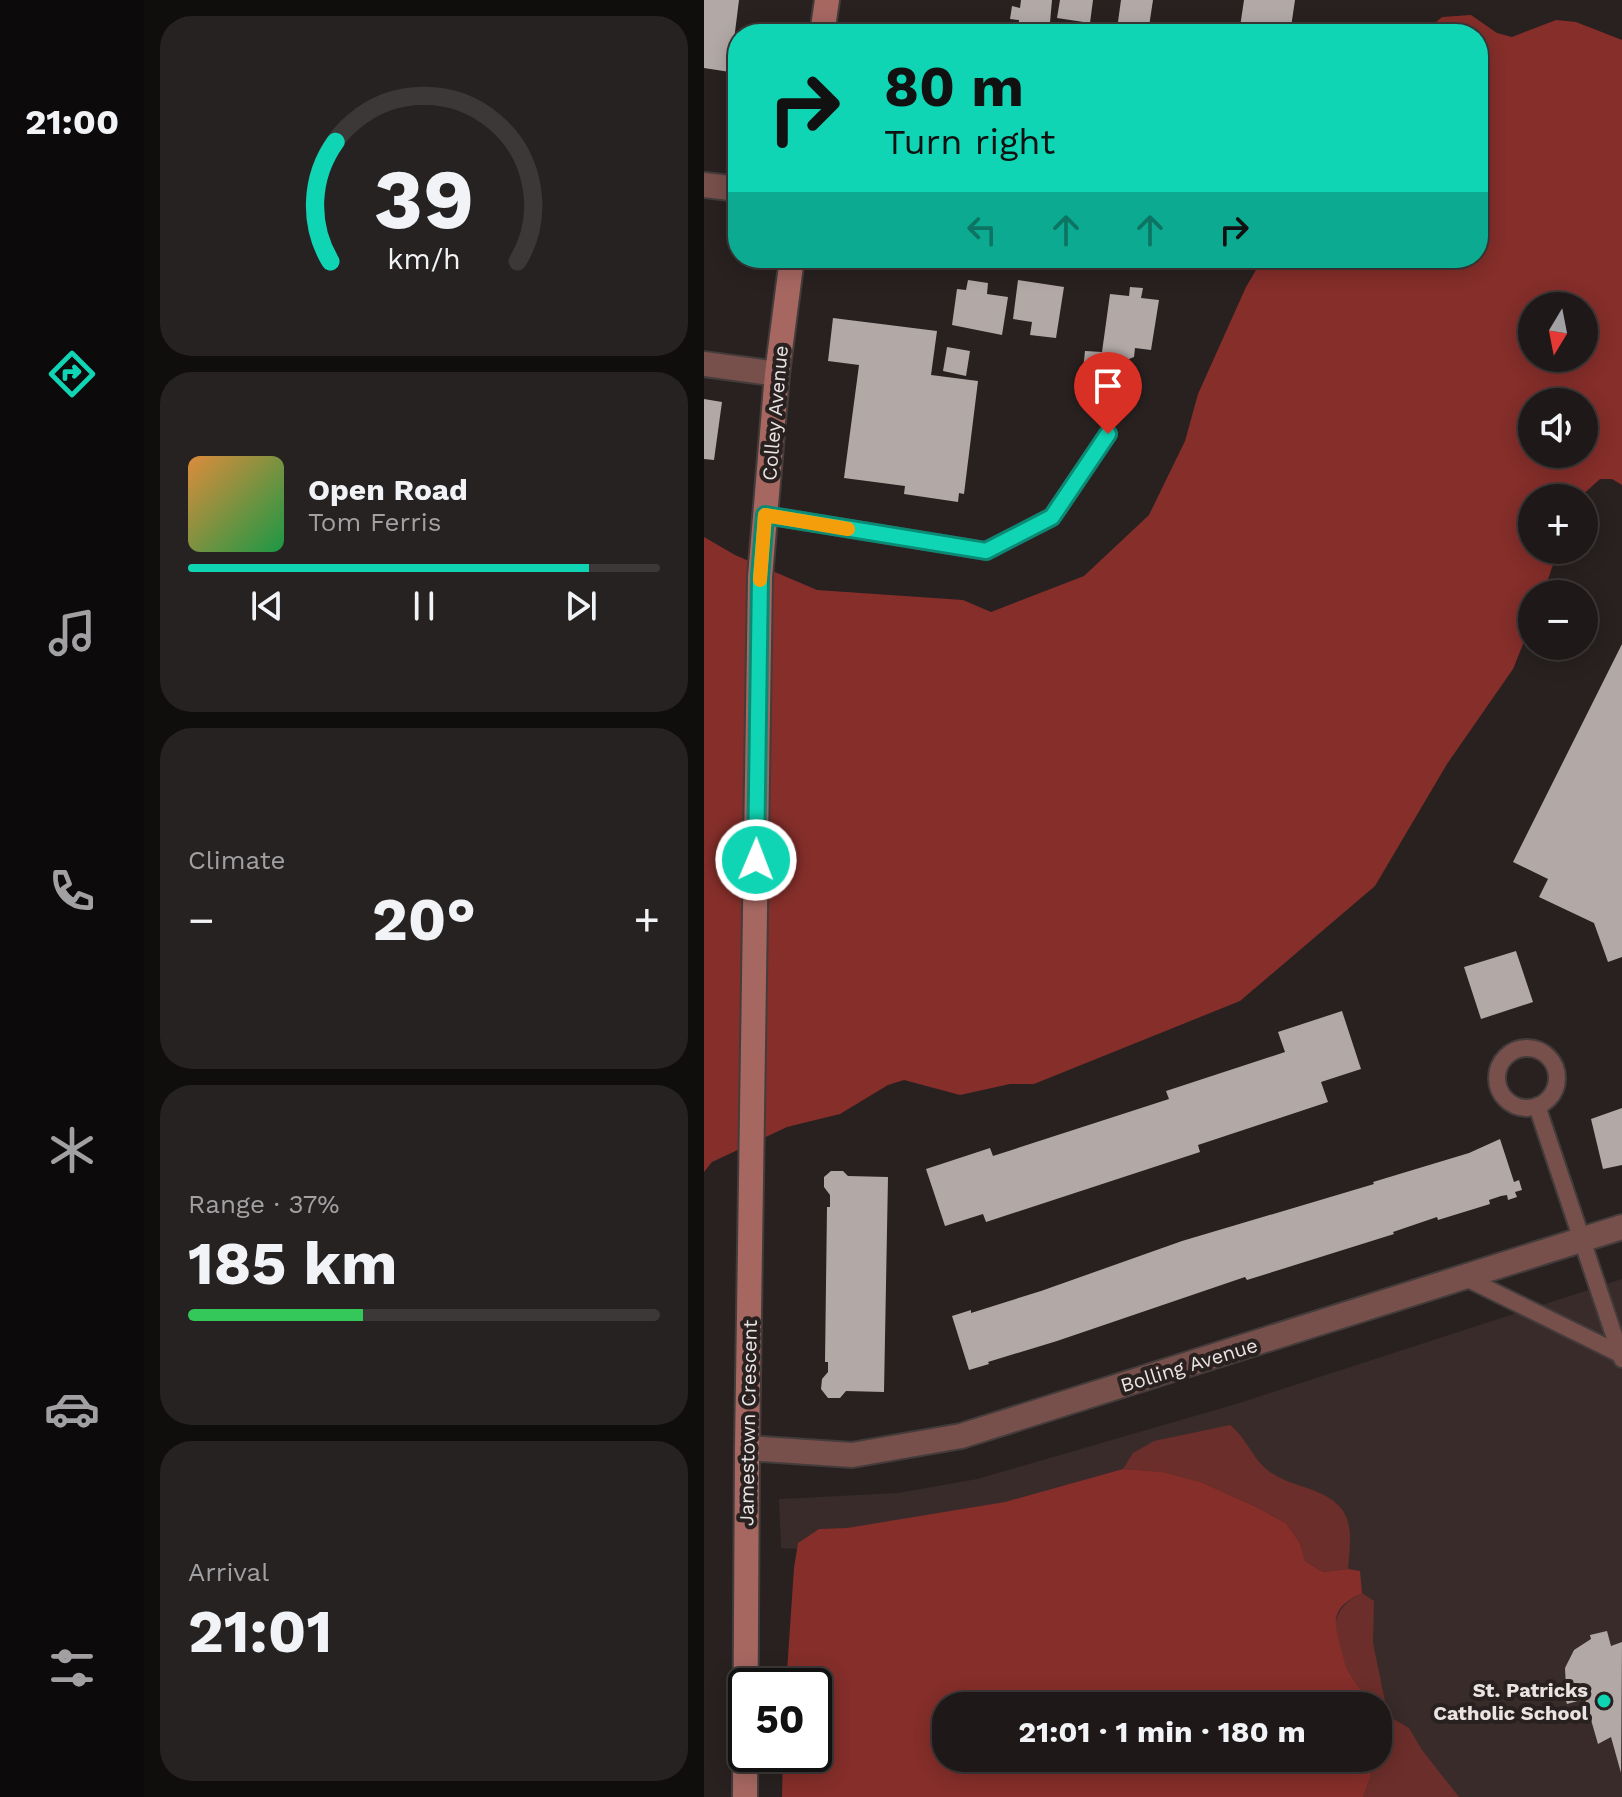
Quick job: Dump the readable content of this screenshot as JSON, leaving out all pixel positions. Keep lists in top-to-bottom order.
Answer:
{
  "streets": {
    "main road": ["Colley Avenue", "Jamestown Crescent"],
    "street": ["Bolling Avenue"]
  },
  "crossings": [
    ["Colley Avenue", "Jamestown Crescent"],
    ["Bolling Avenue", "Jamestown Crescent"]
  ],
  "places": ["St. Patricks Catholic School"],
  "north": "bottom",
  "page": {
    "tabs": "21:00",
    "turn": ["80 m", "Turn right"],
    "map_buttons": ["+", "−"],
    "song": ["Open Road", "Tom Ferris"],
    "tile": [
      "Climate",
      ["Range · 37%", "185 km"],
      ["Arrival", "21:01"]
    ],
    "heat": ["−", "20°", "+"],
    "limit": "50",
    "trip": "21:01 · 1 min · 180 m",
    "gauge": ["39", "km/h"]
  }
}
